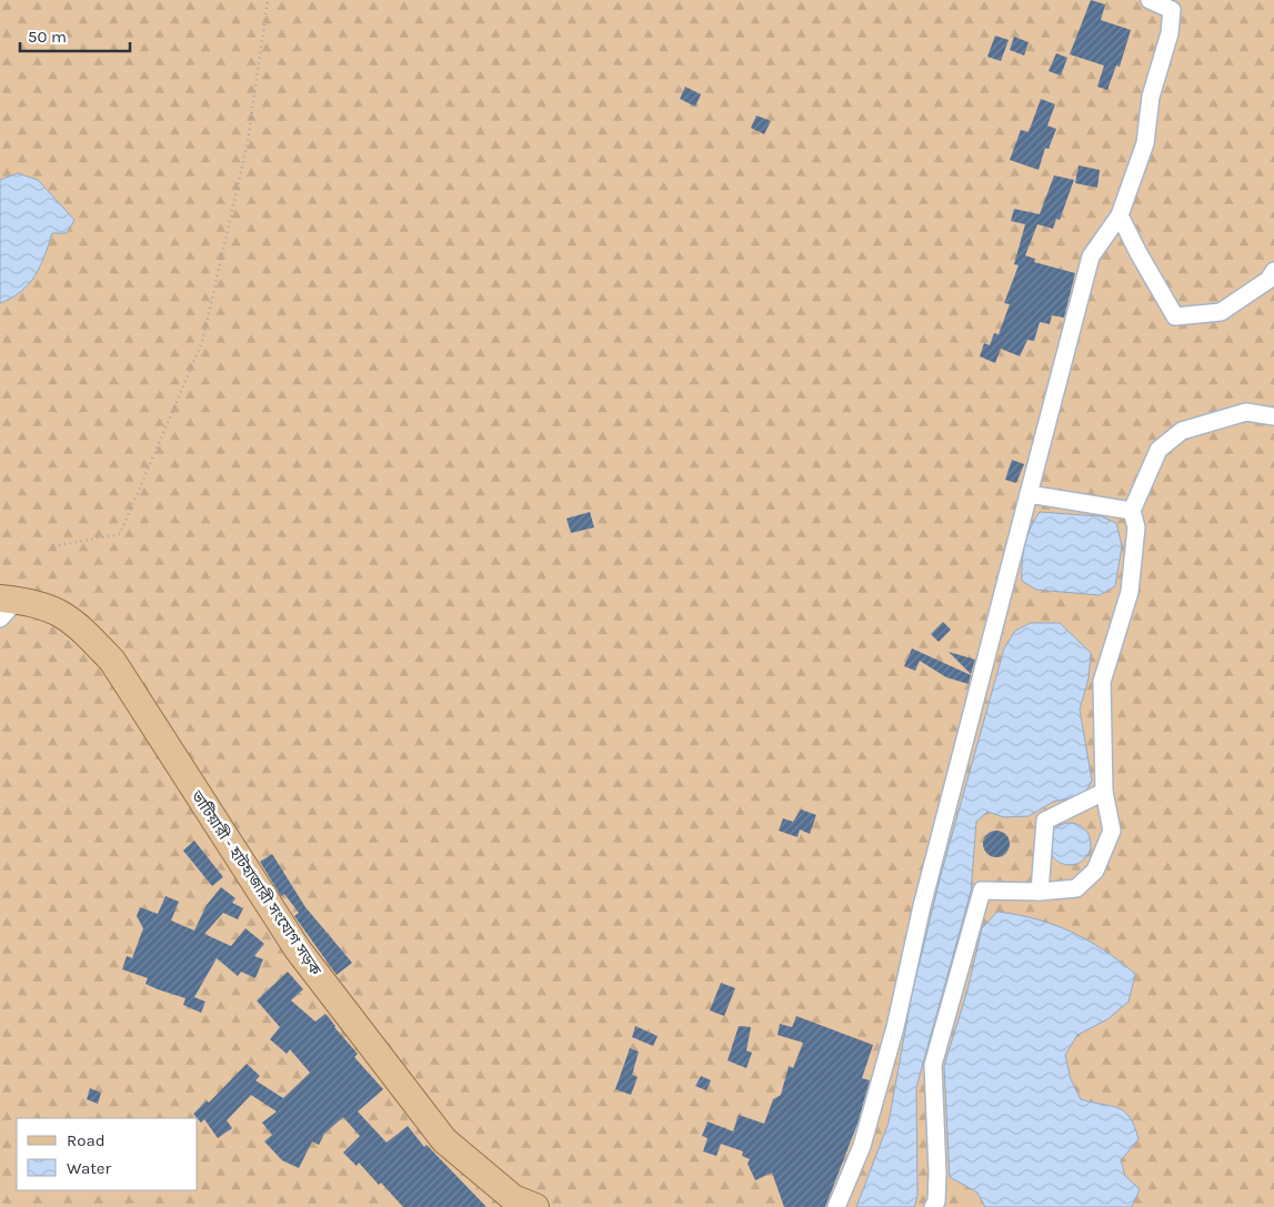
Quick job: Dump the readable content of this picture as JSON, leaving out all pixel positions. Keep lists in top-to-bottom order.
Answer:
{
  "streets": {
    "main road": ["ভাটিয়ারী - হাটহাজারী সংযোগ সড়ক"]
  },
  "legend": ["Road", "Water"],
  "scale_bar": "50 m"
}
